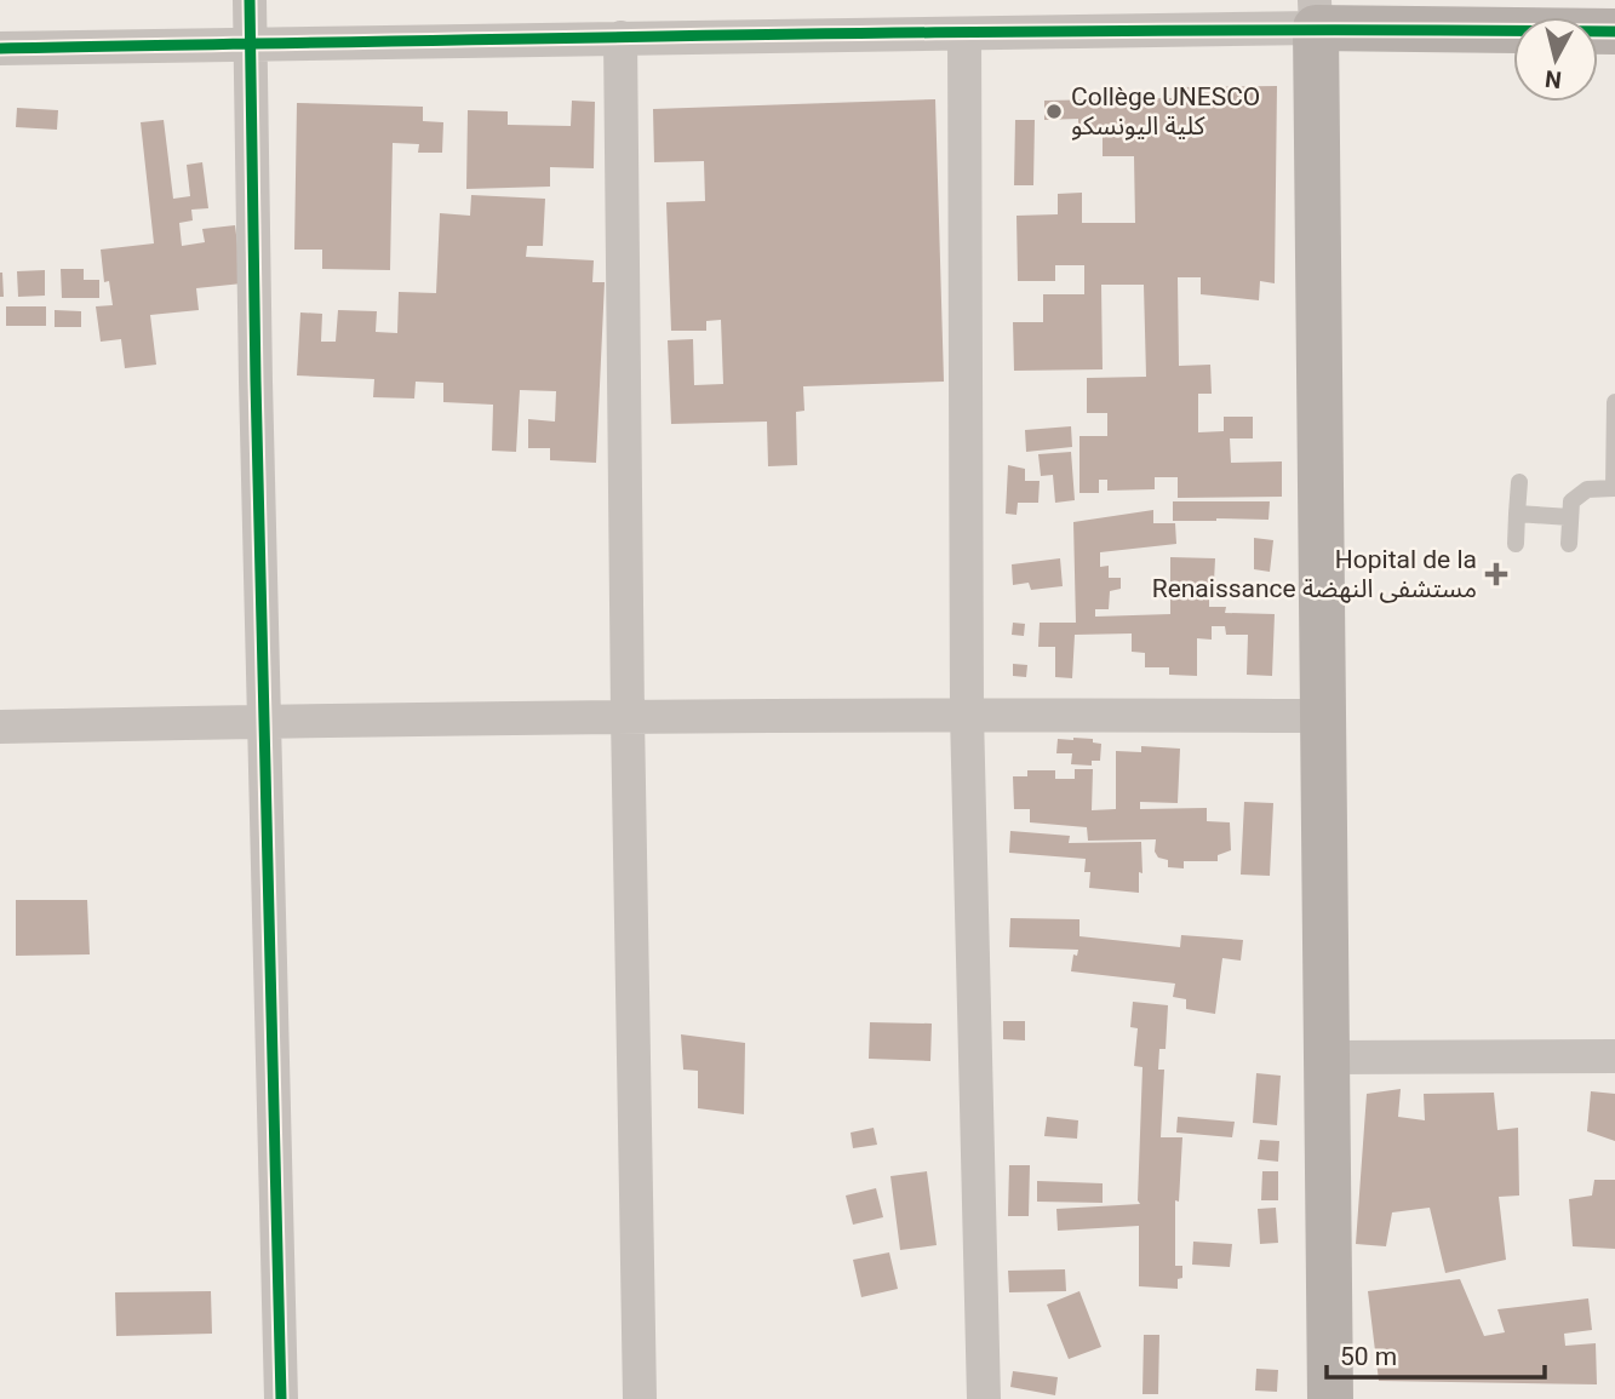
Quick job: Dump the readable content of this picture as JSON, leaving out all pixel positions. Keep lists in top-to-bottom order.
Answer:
{
  "places": {
    "other": ["Collège UNESCO كلية اليونسكو"],
    "health": ["Hopital de la Renaissance مستشفى النهضة"]
  },
  "scale_bar": "50 m",
  "north": "bottom"
}
